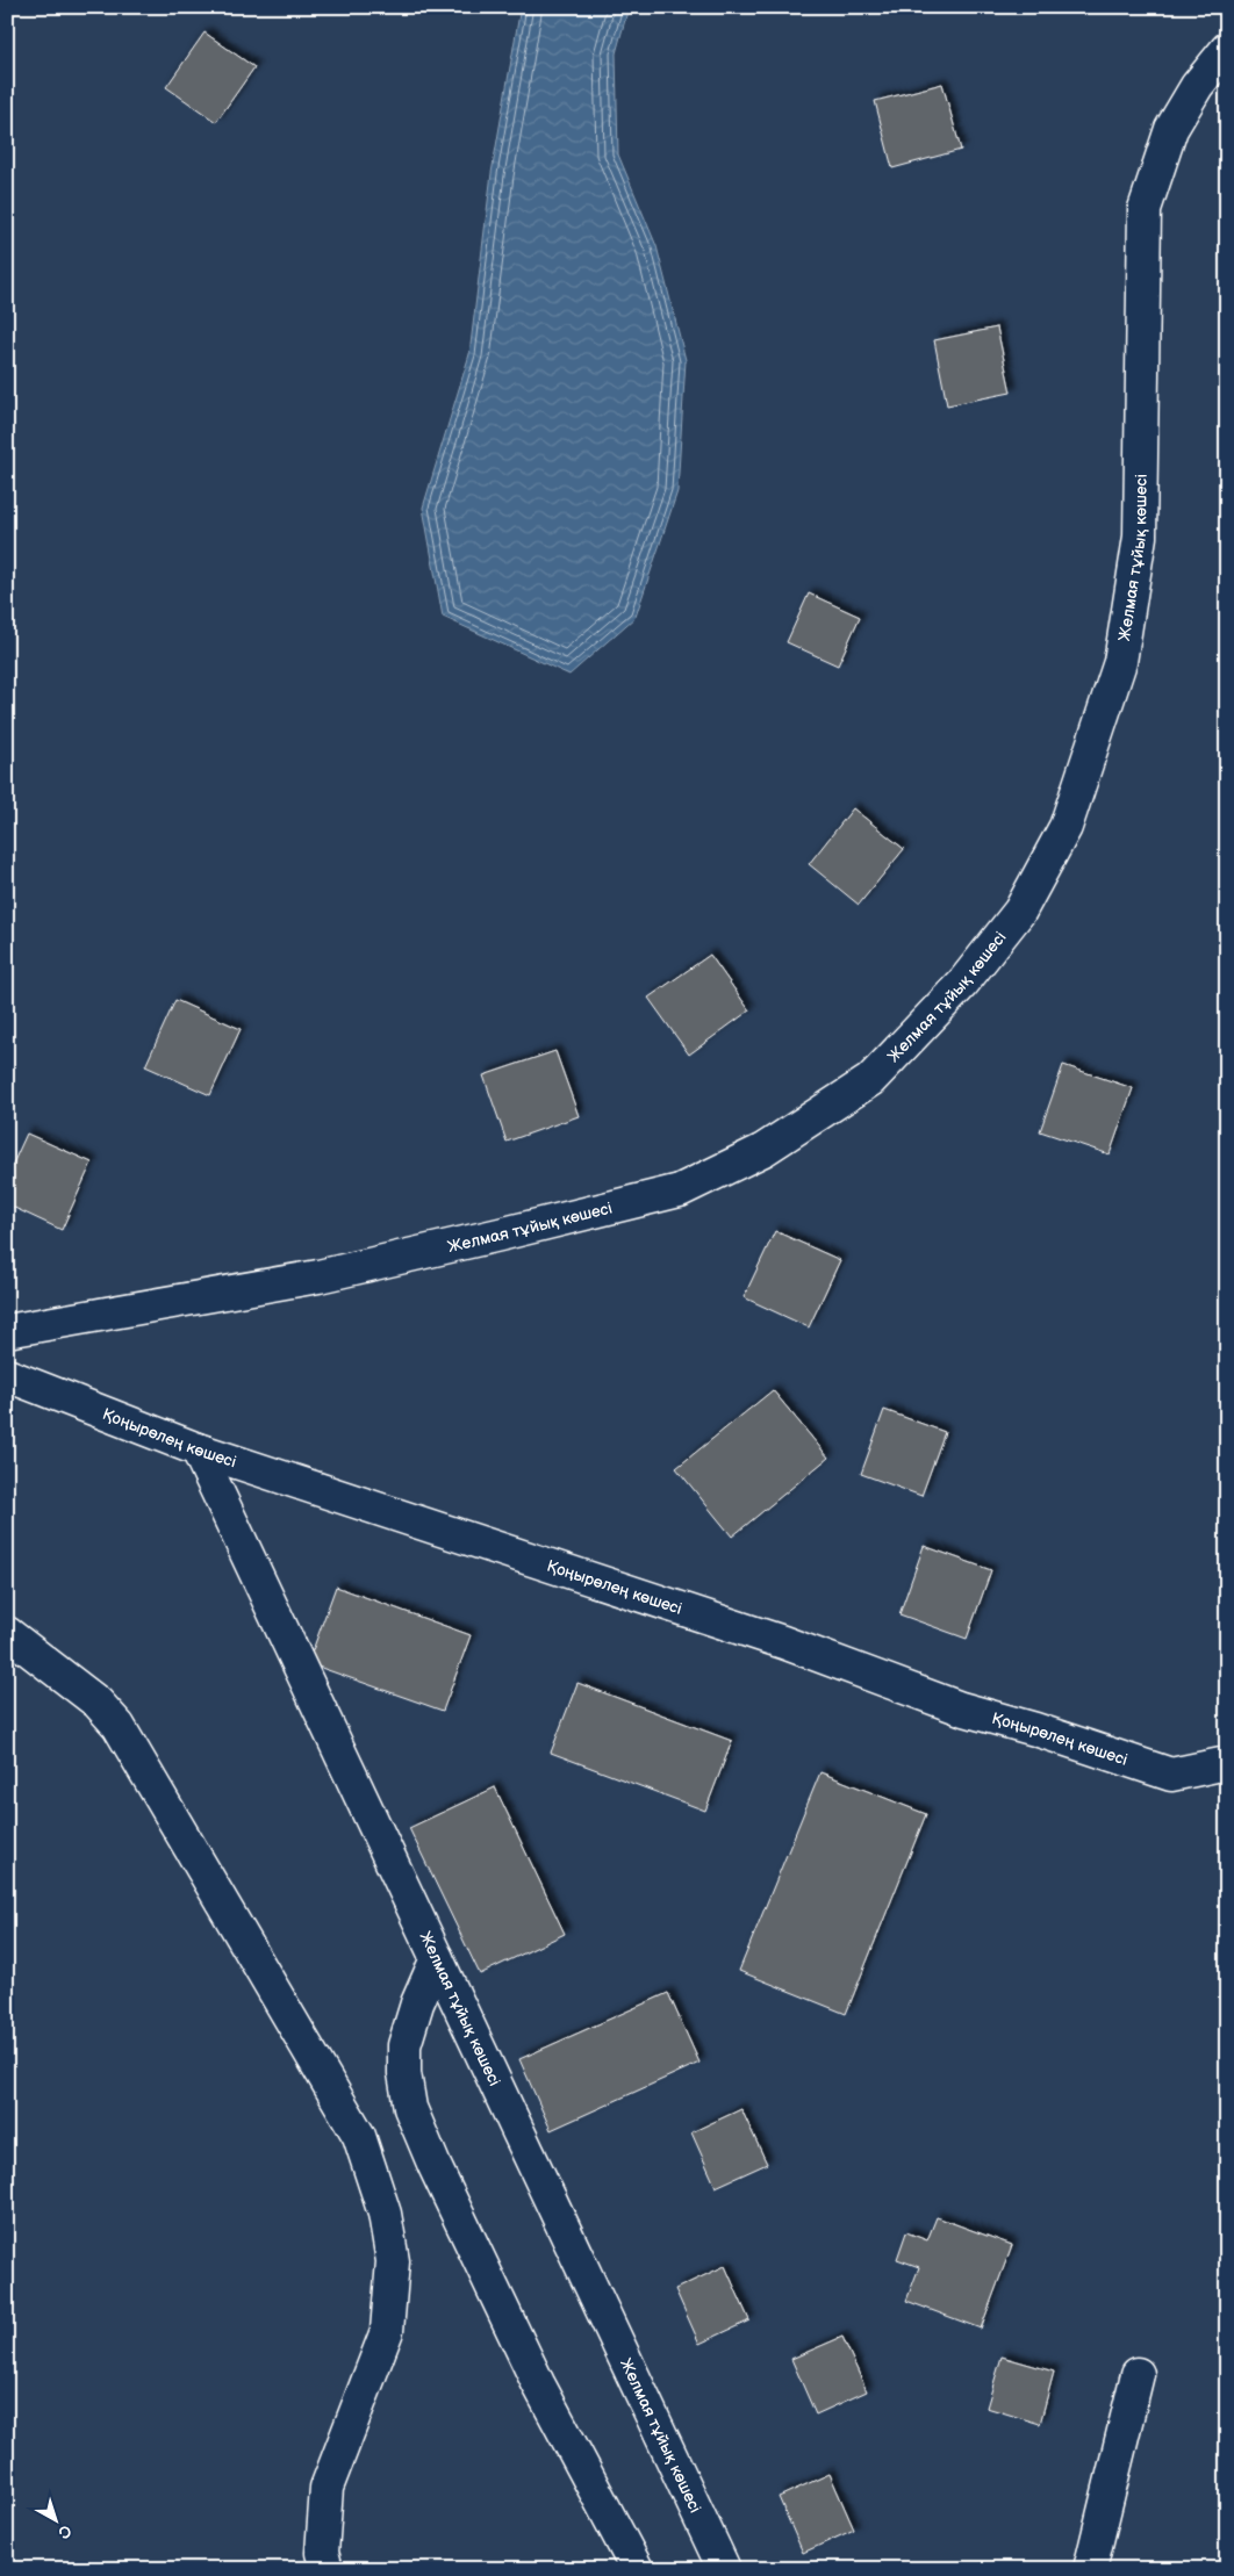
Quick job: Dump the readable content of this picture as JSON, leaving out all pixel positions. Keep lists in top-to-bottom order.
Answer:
{
  "streets": {
    "street": ["Желмая тұйық көшесі", "Қоңырөлең көшесі"]
  },
  "crossings": [
    ["Желмая тұйық көшесі", "Қоңырөлең көшесі"]
  ],
  "north": "bottom right"
}
